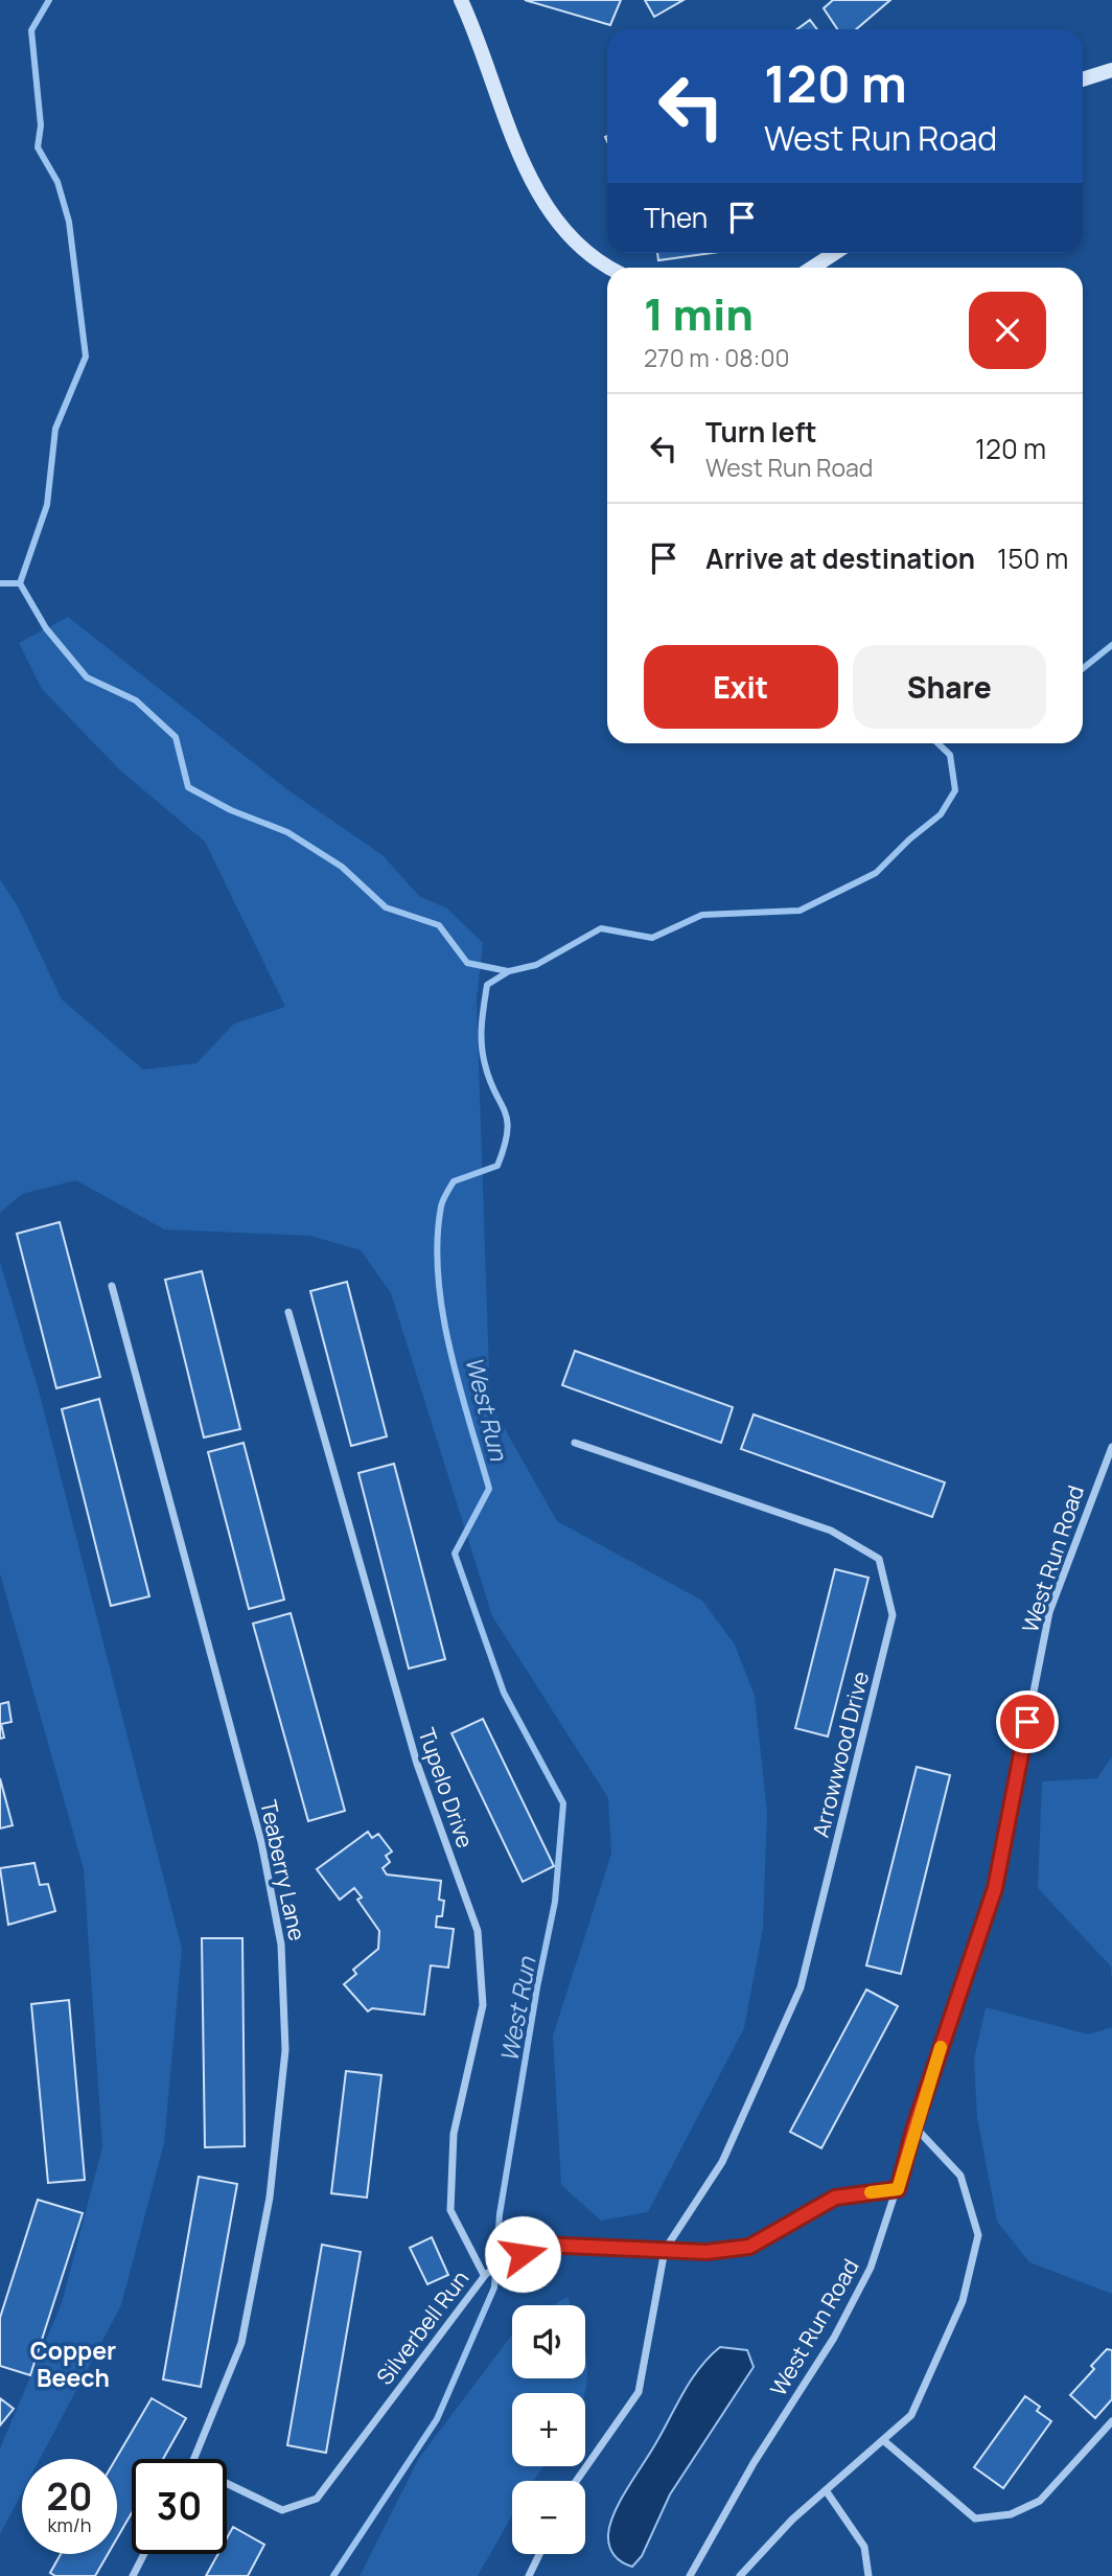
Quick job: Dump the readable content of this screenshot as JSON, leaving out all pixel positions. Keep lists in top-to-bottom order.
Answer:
{
  "streets": {
    "street": [
      "West Run Road",
      "Arrowwood Drive",
      "Tupelo Drive",
      "Teaberry Lane",
      "Silverbell Run"
    ]
  },
  "crossings": [
    ["West Run Road", "Silverbell Run"],
    ["Arrowwood Drive", "Silverbell Run"],
    ["Tupelo Drive", "Silverbell Run"]
  ],
  "districts": ["Copper Beech"],
  "water": ["West Run"],
  "page": {
    "turn": ["120 m", "West Run Road"],
    "then": "Then",
    "heading": ["1 min", "270 m · 08:00"],
    "list": [
      {
        "name": "Turn left",
        "note": "West Run Road",
        "value": "120 m"
      },
      {
        "name": "Arrive at destination",
        "value": "150 m"
      }
    ],
    "buttons": ["Exit", "Share"],
    "map_buttons": ["+", "−"],
    "speed": "20 km/h",
    "limit": "30"
  }
}
